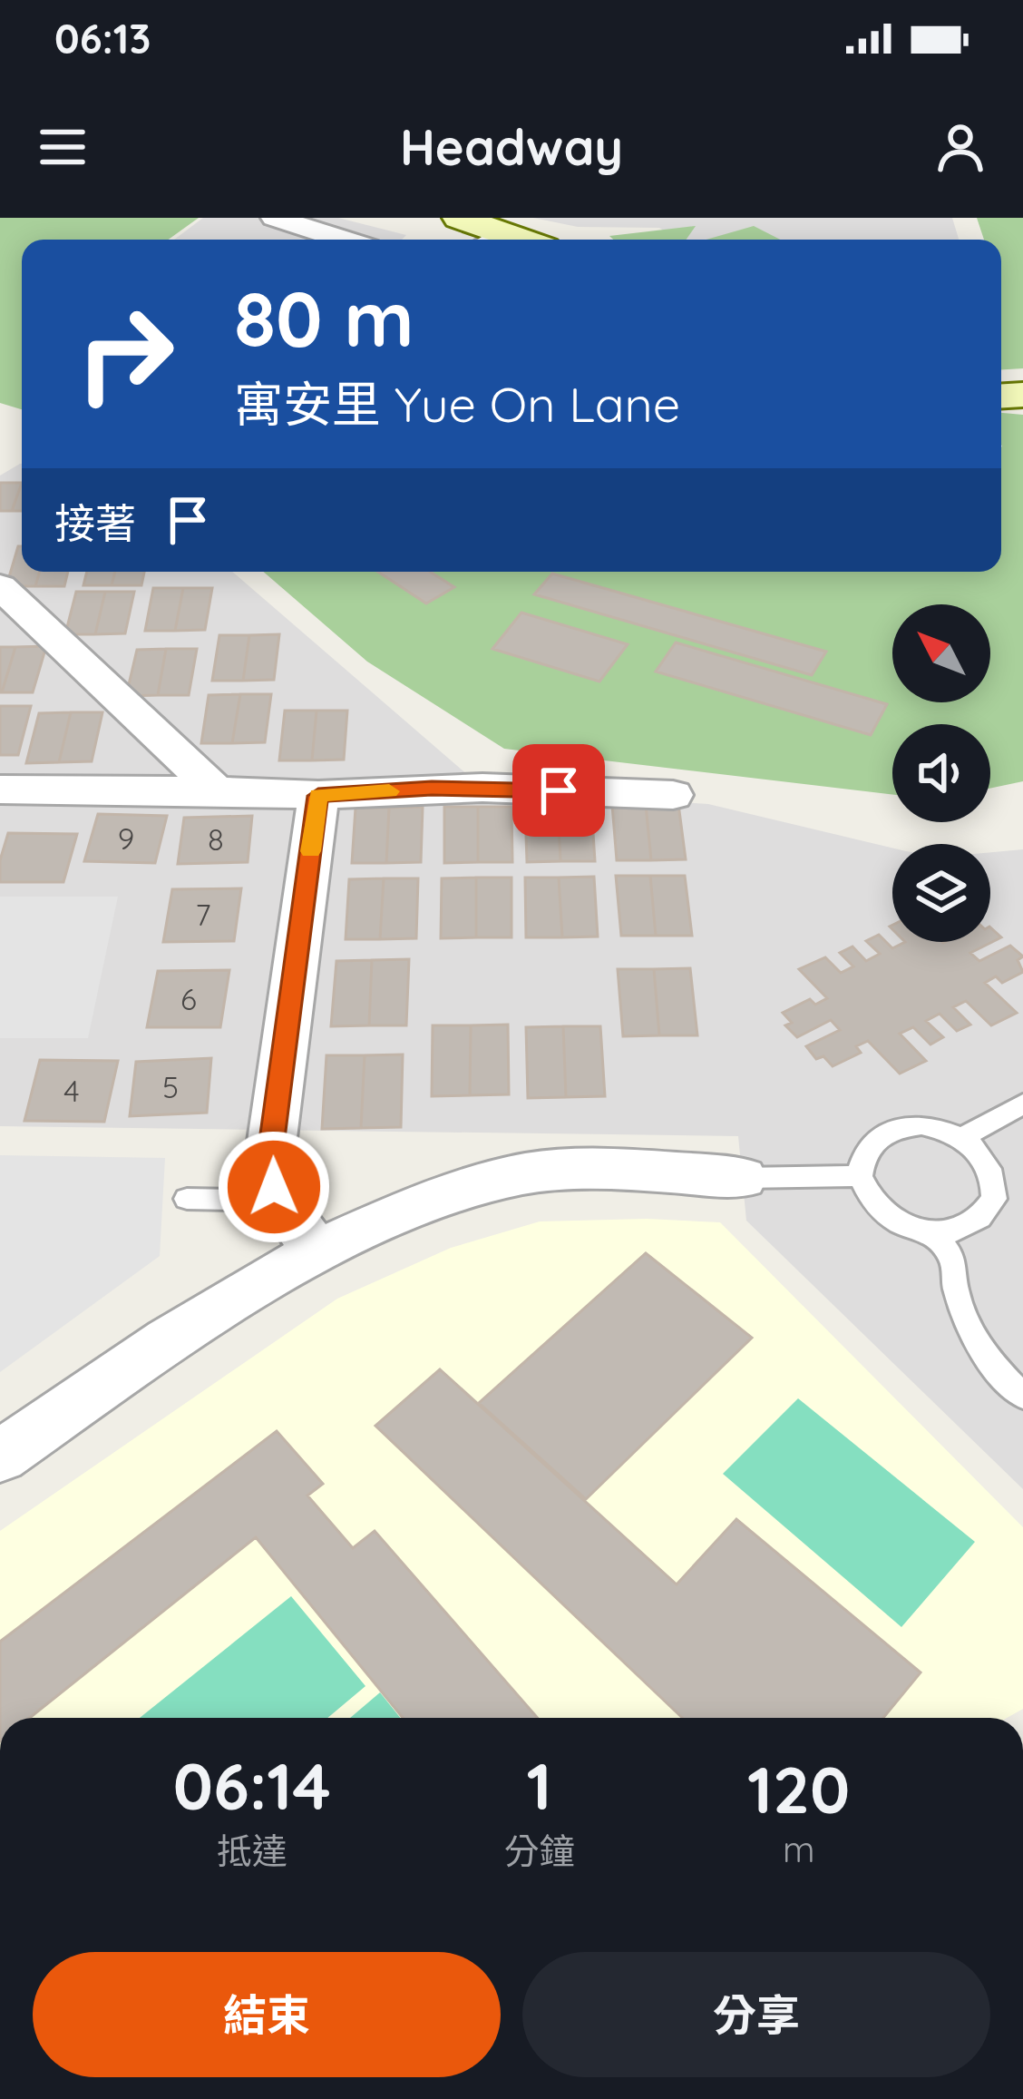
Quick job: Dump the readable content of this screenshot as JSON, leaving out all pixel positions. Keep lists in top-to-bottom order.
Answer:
{
  "house_numbers": [
    "9",
    "8",
    "7",
    "6",
    "5",
    "4"
  ],
  "north": "top left",
  "page": {
    "status": "06:13",
    "header": "Headway",
    "turn": ["80 m", "寓安里 Yue On Lane"],
    "then": "接著",
    "eta": [
      "06:14",
      "抵達",
      "1",
      "分鐘",
      "120",
      "m"
    ],
    "buttons": ["結束", "分享"]
  }
}
